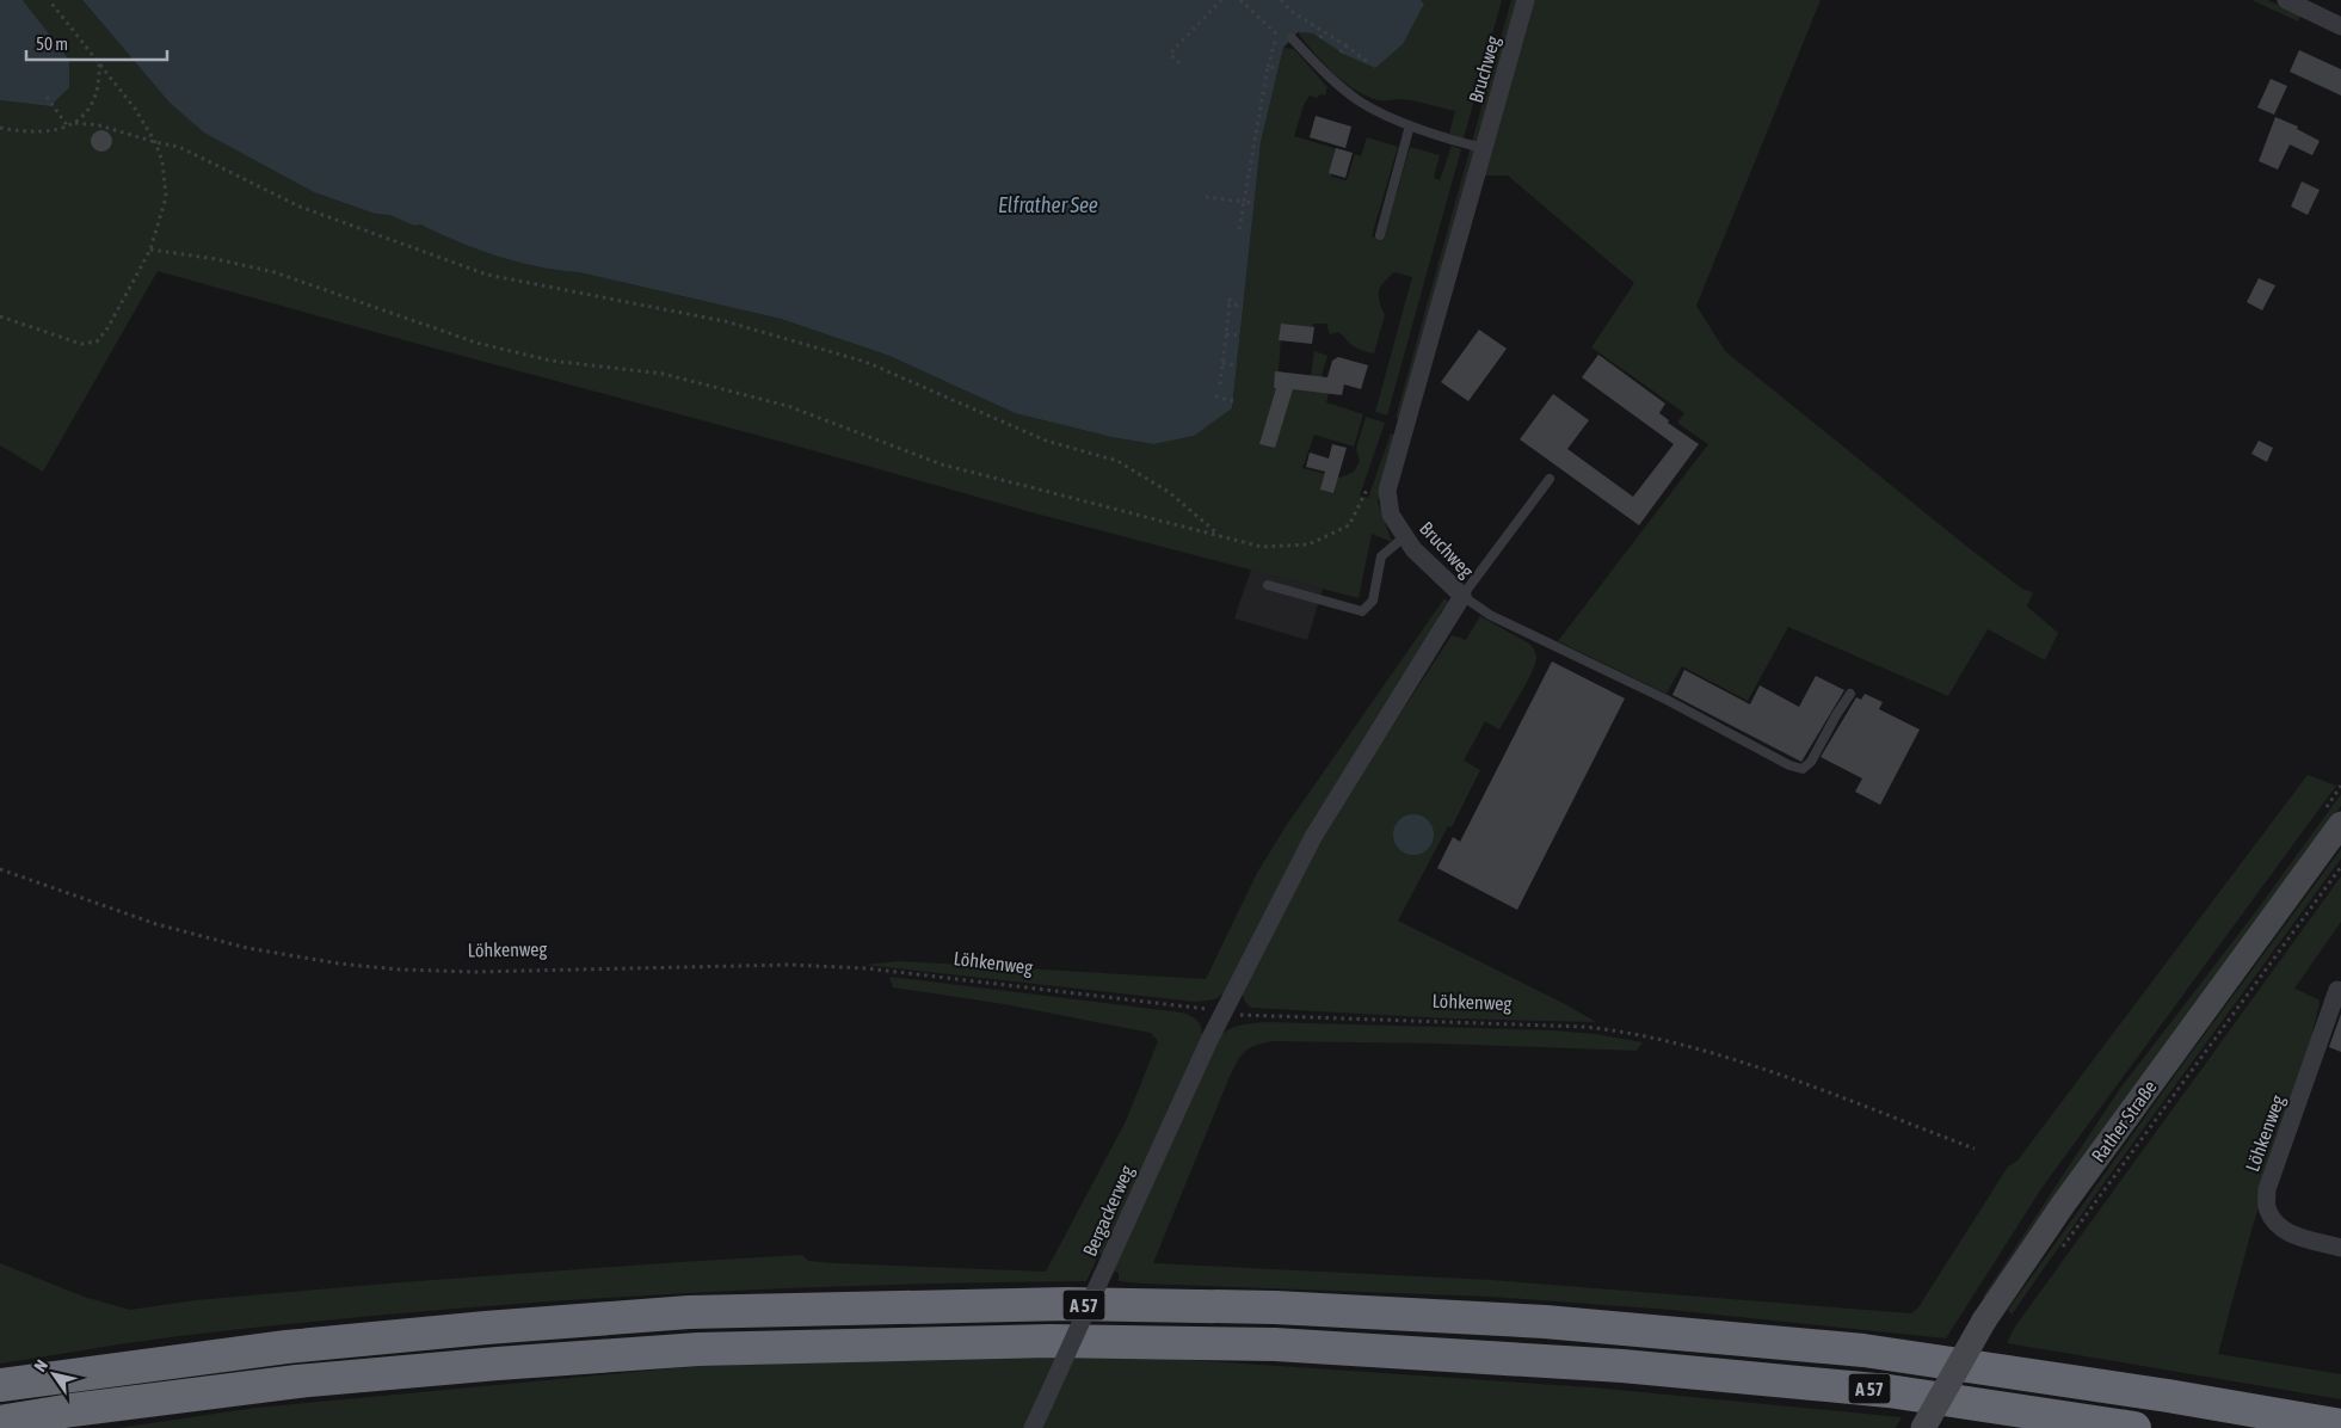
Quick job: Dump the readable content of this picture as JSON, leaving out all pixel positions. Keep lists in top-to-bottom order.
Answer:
{
  "streets": {
    "highway": ["A 57"],
    "main road": ["Rather Straße"],
    "street": ["Bruchweg", "Löhkenweg", "Bergackerweg"]
  },
  "crossings": [
    ["Bruchweg", "Löhkenweg"],
    ["Bruchweg", "Bergackerweg"],
    ["Löhkenweg", "Bergackerweg"]
  ],
  "water": ["Elfrather See"],
  "scale_bar": "50 m",
  "north": "top left"
}
